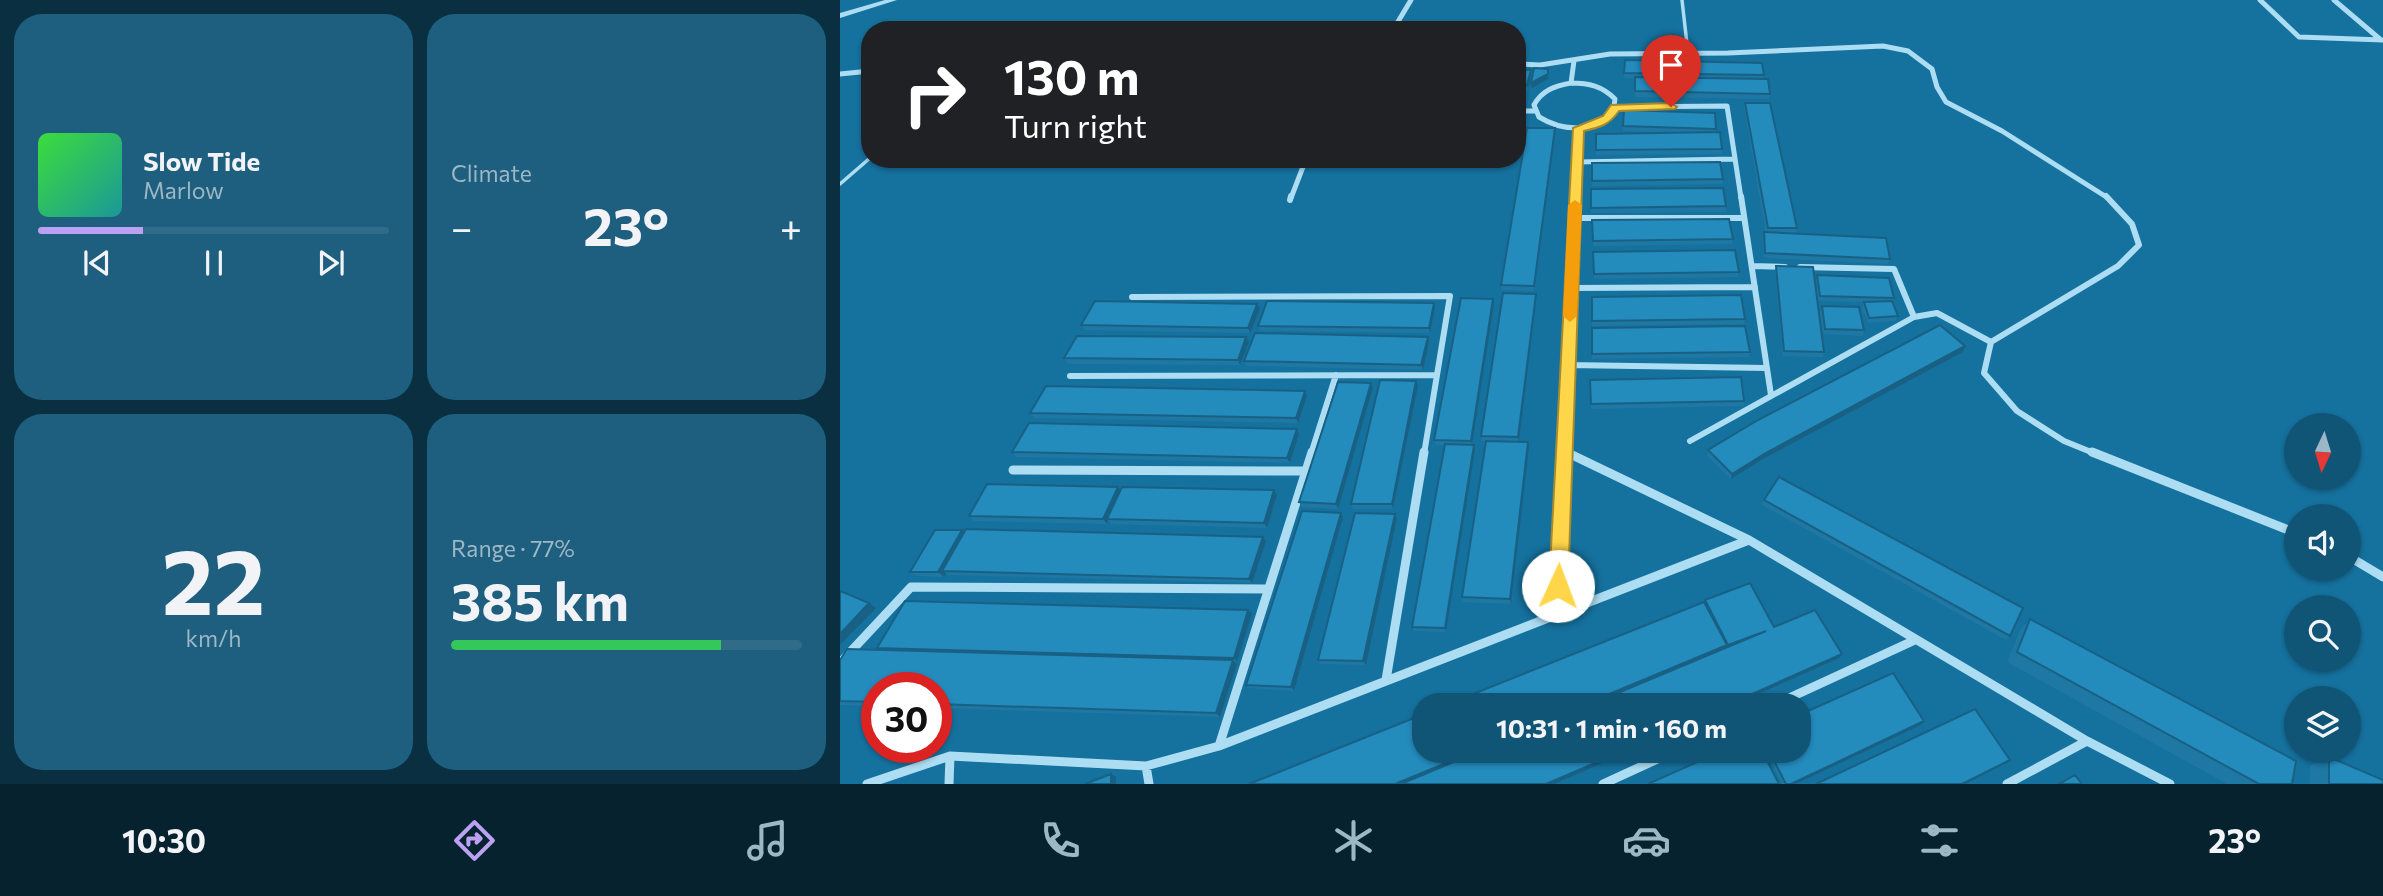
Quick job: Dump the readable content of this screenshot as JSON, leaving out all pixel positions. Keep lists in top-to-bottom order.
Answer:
{
  "north": "bottom",
  "page": {
    "tile": [
      "Climate",
      ["22", "km/h"],
      ["Range · 77%", "385 km"]
    ],
    "turn": ["130 m", "Turn right"],
    "song": ["Slow Tide", "Marlow"],
    "heat": ["−", "23°", "+"],
    "limit": "30",
    "trip": "10:31 · 1 min · 160 m",
    "tabs": ["10:30", "23°"]
  }
}
